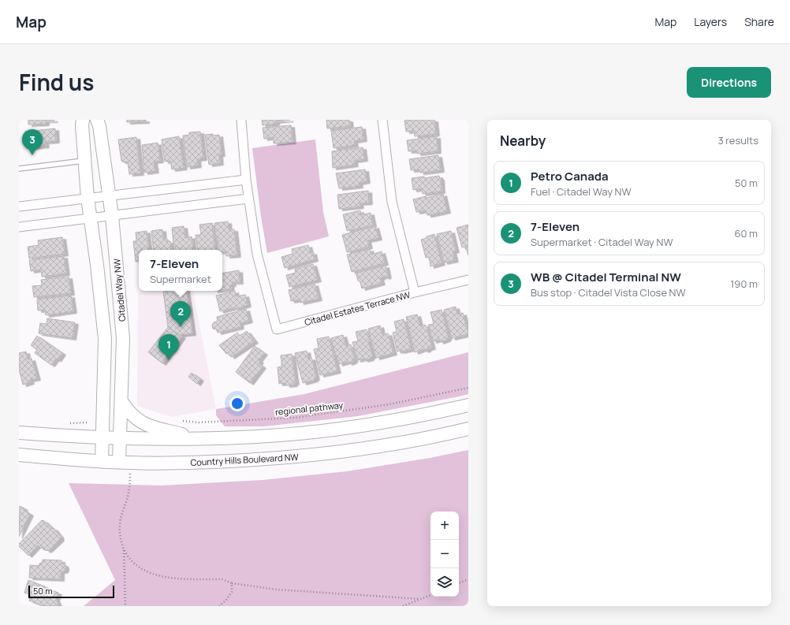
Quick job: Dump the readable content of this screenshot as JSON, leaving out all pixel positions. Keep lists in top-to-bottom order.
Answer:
{
  "streets": {
    "main road": ["Citadel Way NW", "Country Hills Boulevard NW"],
    "street": ["Citadel Estates Terrace NW"],
    "path": ["regional pathway"]
  },
  "crossings": [
    ["Citadel Way NW", "Country Hills Boulevard NW"]
  ],
  "scale_bar": "50 m",
  "page": {
    "header": "Map",
    "nav": ["Map", "Layers", "Share"],
    "title": "Find us",
    "buttons": "Directions",
    "heading": ["Nearby", "3 results"],
    "pins": ["3", "2", "1"],
    "list": [
      {
        "mark": "1",
        "name": "Petro Canada",
        "note": "Fuel · Citadel Way NW",
        "value": "50 m"
      },
      {
        "mark": "2",
        "name": "7-Eleven",
        "note": "Supermarket · Citadel Way NW",
        "value": "60 m"
      },
      {
        "mark": "3",
        "name": "WB @ Citadel Terminal NW",
        "note": "Bus stop · Citadel Vista Close NW",
        "value": "190 m"
      }
    ],
    "popup": ["7-Eleven", "Supermarket"],
    "map_buttons": ["+", "−"],
    "scale": "50 m"
  }
}
